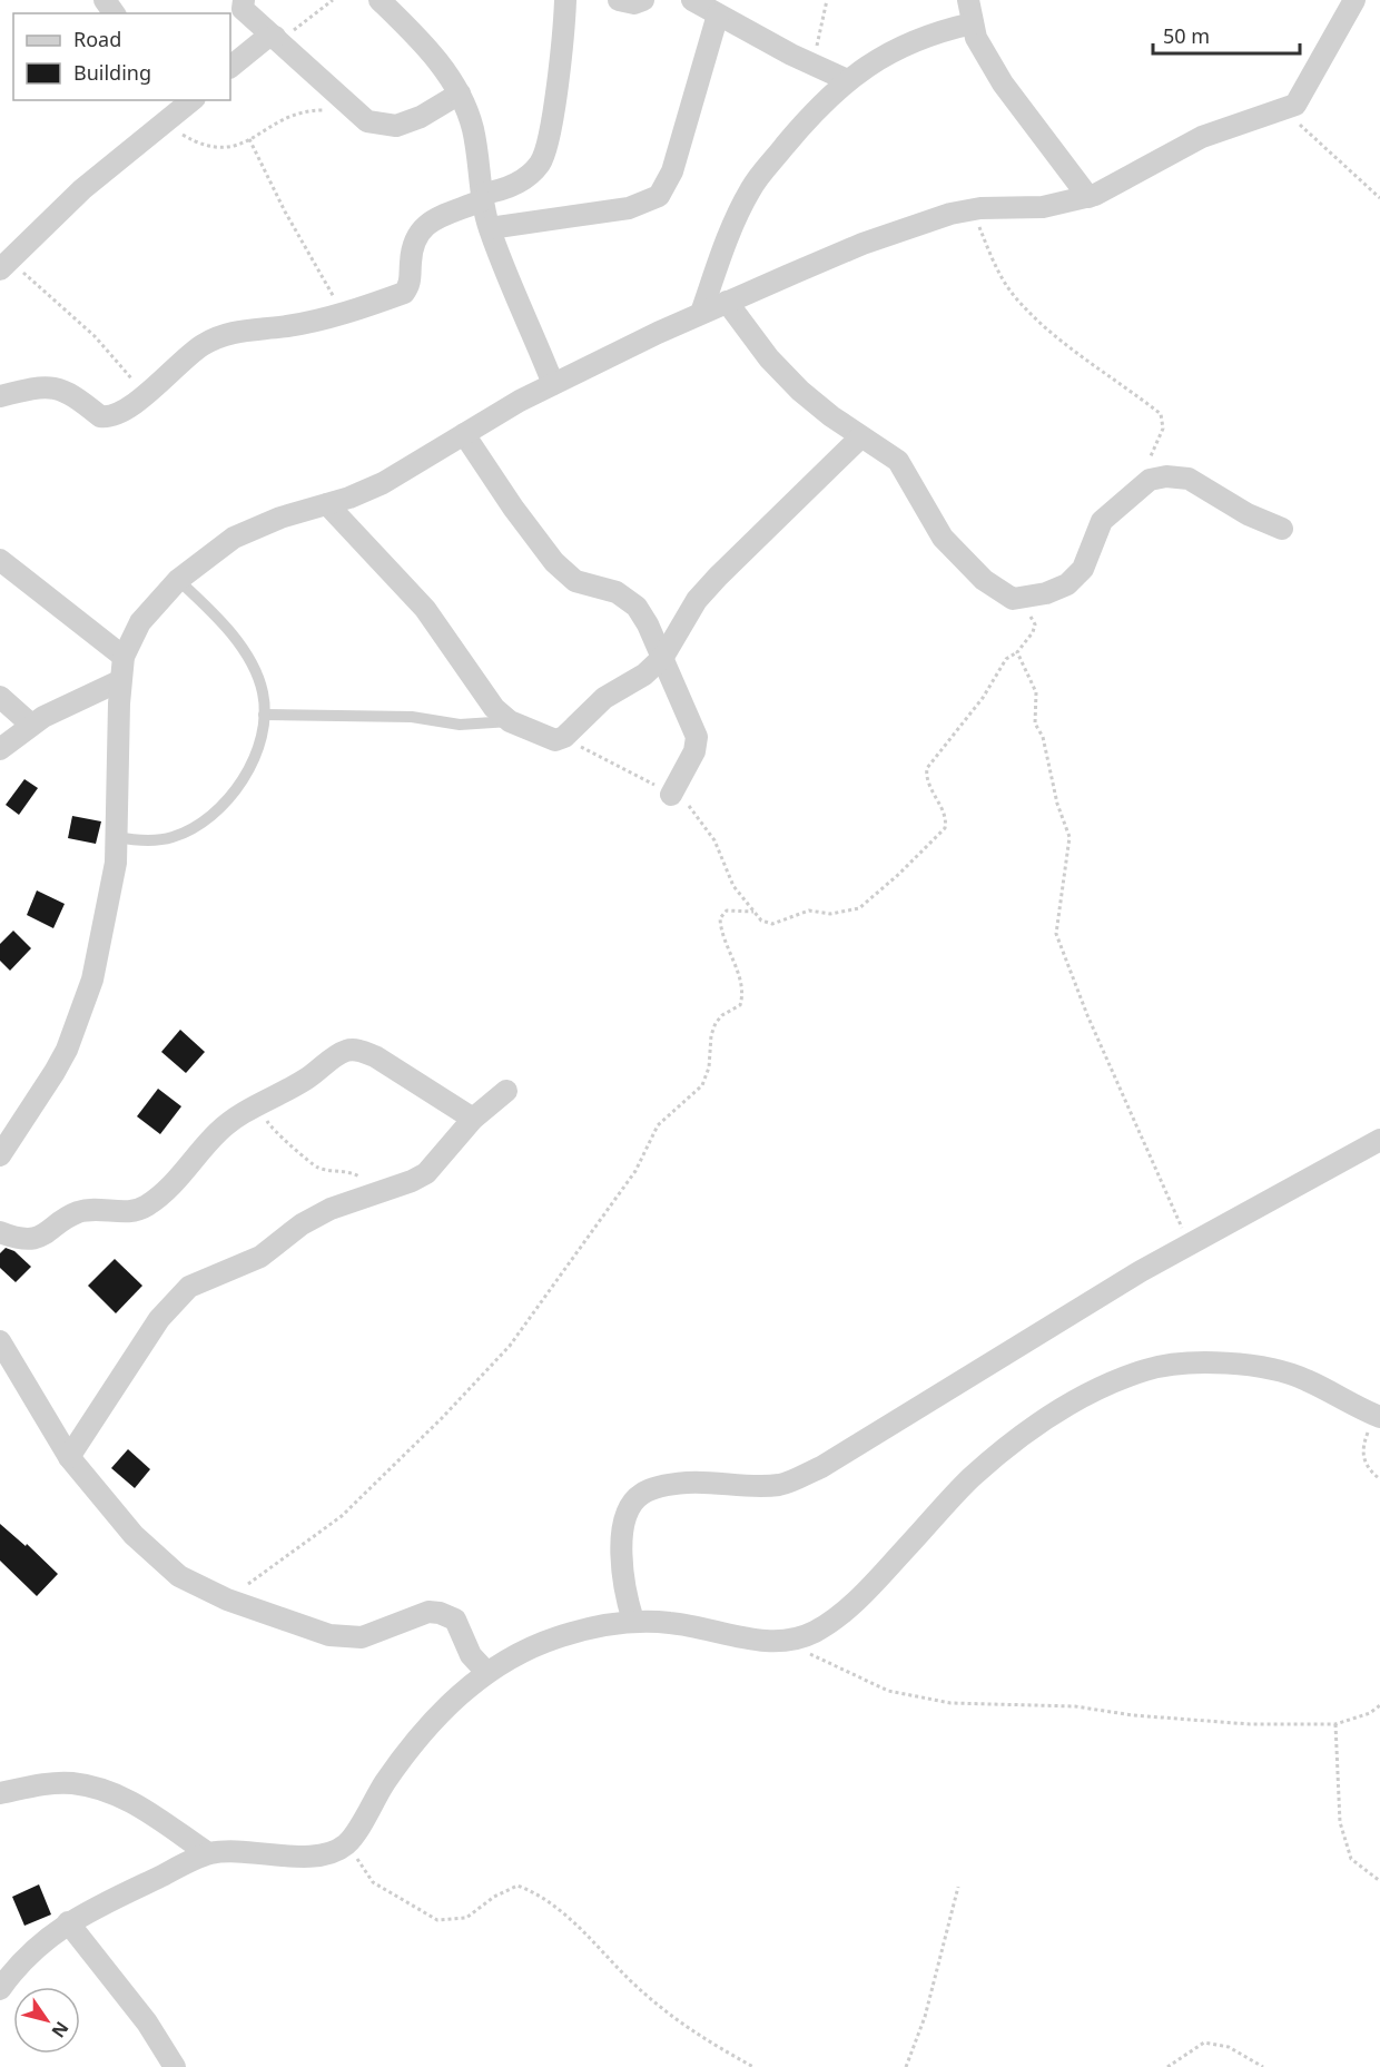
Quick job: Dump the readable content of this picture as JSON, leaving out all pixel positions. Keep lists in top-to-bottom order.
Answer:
{
  "legend": ["Road", "Building"],
  "scale_bar": "50 m",
  "north": "bottom right"
}
